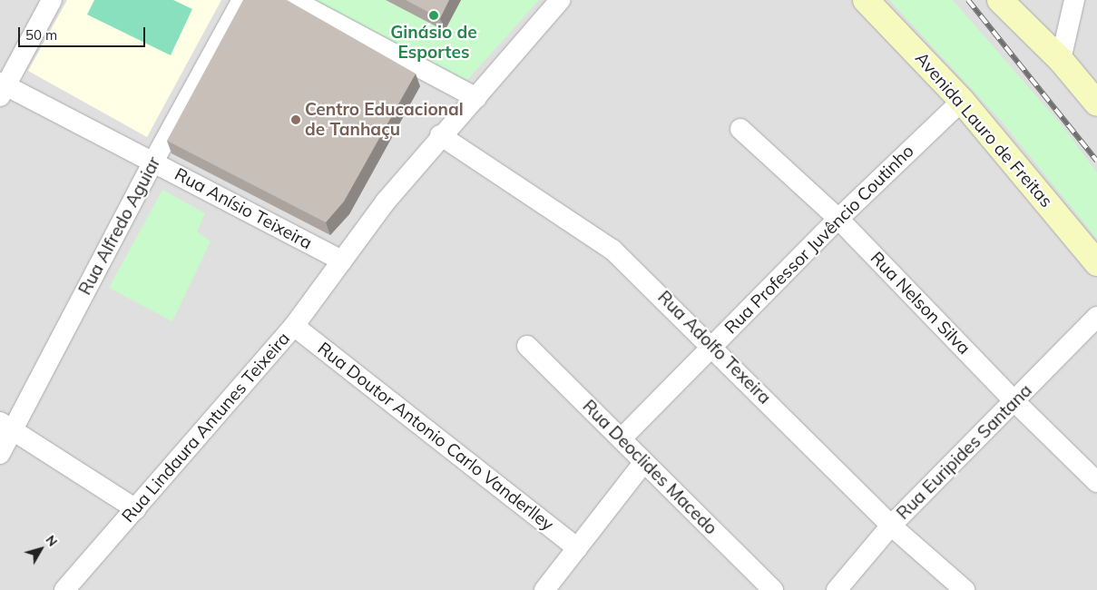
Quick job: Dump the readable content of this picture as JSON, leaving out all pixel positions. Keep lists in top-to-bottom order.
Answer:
{
  "streets": {
    "street": [
      "Avenida Lauro de Freitas",
      "Rua Anísio Teixeira",
      "Rua Alfredo Aguiar",
      "Rua Professor Juvêncio Coutinho",
      "Rua Nelson Silva",
      "Rua Adolfo Texeira",
      "Rua Lindaura Antunes Teixeira",
      "Rua Doutor Antonio Carlo Vanderlley",
      "Rua Euripides Santana",
      "Rua Deoclides Macedo"
    ]
  },
  "crossings": [
    ["Avenida Lauro de Freitas", "Rua Professor Juvêncio Coutinho"],
    ["Rua Anísio Teixeira", "Rua Alfredo Aguiar"],
    ["Rua Anísio Teixeira", "Rua Lindaura Antunes Teixeira"],
    ["Rua Professor Juvêncio Coutinho", "Rua Nelson Silva"],
    ["Rua Professor Juvêncio Coutinho", "Rua Adolfo Texeira"],
    ["Rua Professor Juvêncio Coutinho", "Rua Deoclides Macedo"],
    ["Rua Nelson Silva", "Rua Euripides Santana"],
    ["Rua Adolfo Texeira", "Rua Lindaura Antunes Teixeira"],
    ["Rua Adolfo Texeira", "Rua Euripides Santana"],
    ["Rua Lindaura Antunes Teixeira", "Rua Doutor Antonio Carlo Vanderlley"]
  ],
  "places": ["Ginásio de Esportes", "Centro Educacional de Tanhaçu"],
  "scale_bar": "50 m",
  "north": "top right"
}
